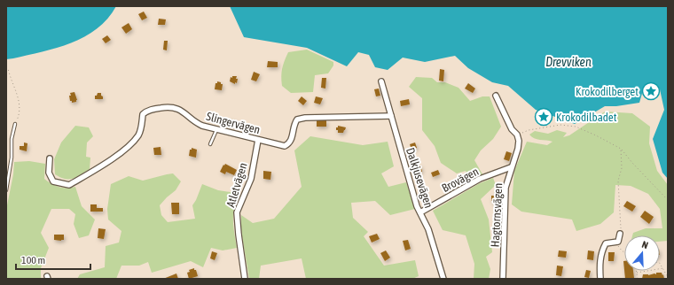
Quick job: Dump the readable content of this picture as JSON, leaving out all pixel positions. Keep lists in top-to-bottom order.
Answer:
{
  "streets": {
    "street": [
      "Slingervägen",
      "Dalkjusevägen",
      "Brovägen",
      "Atletvägen",
      "Hagtornsvägen"
    ]
  },
  "crossings": [
    ["Slingervägen", "Dalkjusevägen"],
    ["Slingervägen", "Atletvägen"],
    ["Dalkjusevägen", "Brovägen"],
    ["Brovägen", "Hagtornsvägen"]
  ],
  "water": ["Drevviken"],
  "places": {
    "place": ["Krokodilberget", "Krokodilbadet"]
  },
  "scale_bar": "100 m",
  "north": "top"
}
